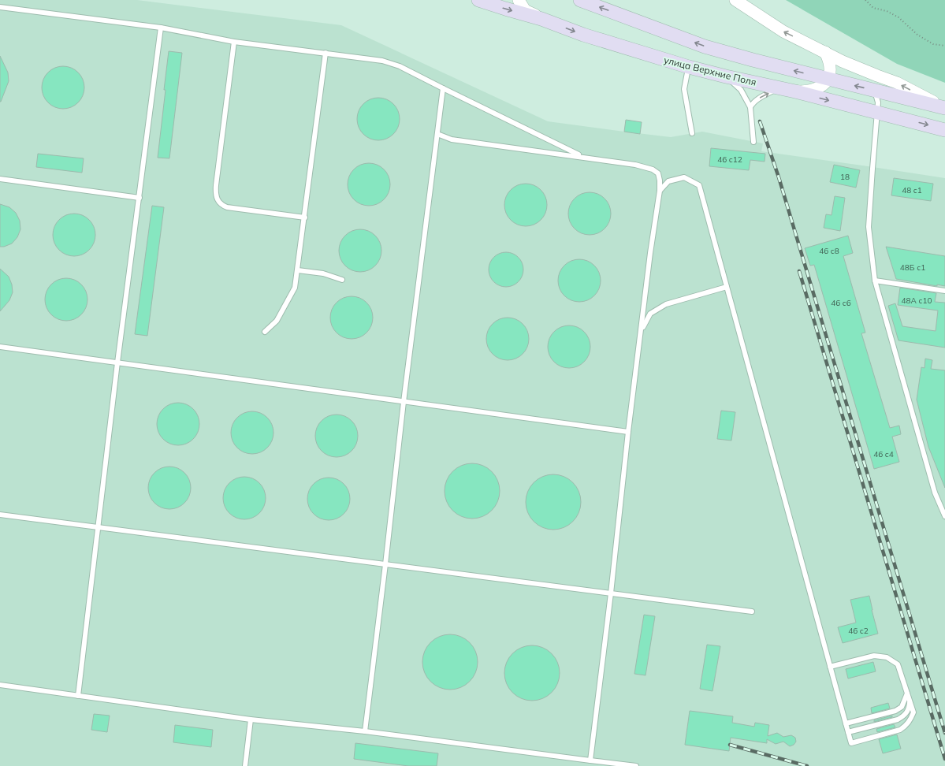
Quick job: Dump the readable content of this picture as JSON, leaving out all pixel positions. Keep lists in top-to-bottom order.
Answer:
{
  "streets": {
    "main road": ["улица Верхние Поля"]
  },
  "house_numbers": [
    "46 с12",
    "18",
    "48 с1",
    "46 с8",
    "48Б с1",
    "48А с10",
    "46 с6",
    "46 с4",
    "46 с2"
  ]
}
